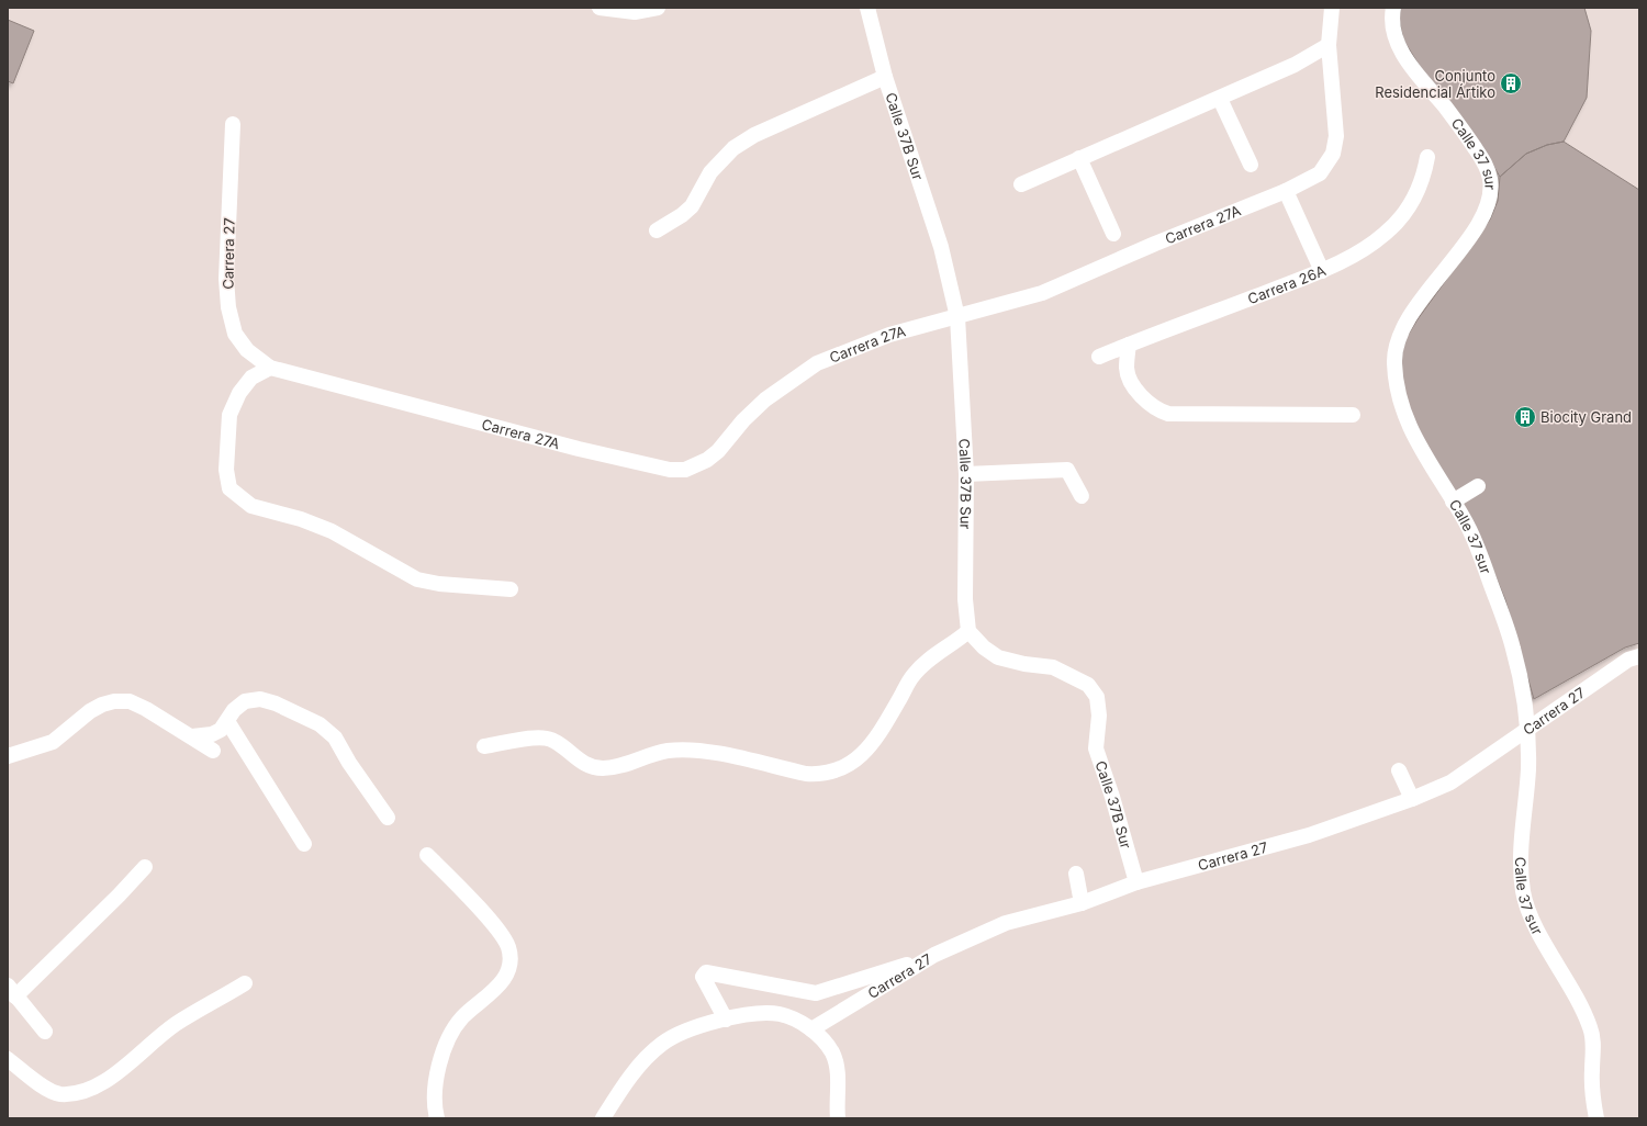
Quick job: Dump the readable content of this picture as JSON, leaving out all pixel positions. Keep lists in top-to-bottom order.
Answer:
{
  "streets": {
    "street": [
      "Calle 37B Sur",
      "Calle 37 sur",
      "Carrera 27A",
      "Carrera 27",
      "Carrera 26A"
    ]
  },
  "crossings": [
    ["Calle 37B Sur", "Carrera 27A"],
    ["Calle 37B Sur", "Carrera 27"],
    ["Calle 37 sur", "Carrera 27"],
    ["Carrera 27A", "Carrera 27"]
  ],
  "places": {
    "building": ["Conjunto Residencial Ártiko", "Biocity Grand"]
  }
}
